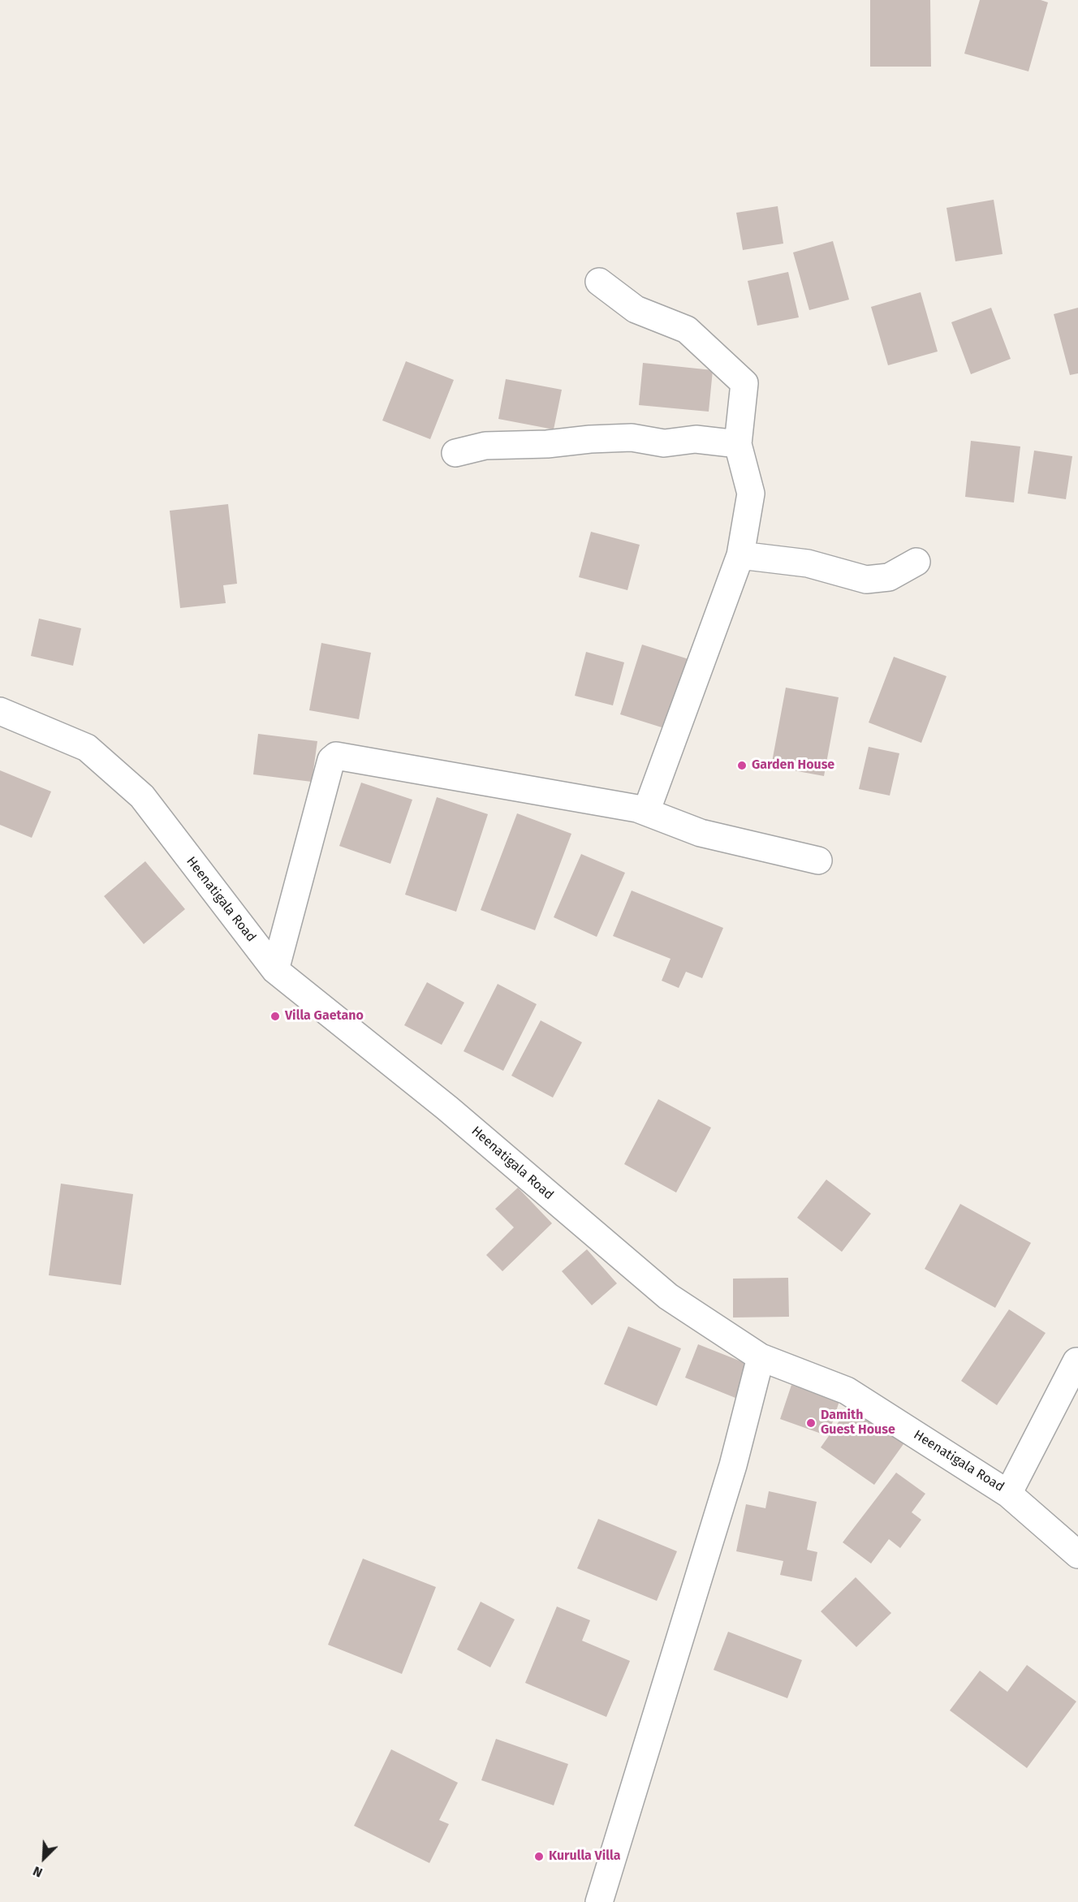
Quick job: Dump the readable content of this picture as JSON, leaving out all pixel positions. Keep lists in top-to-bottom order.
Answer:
{
  "streets": {
    "street": ["Heenatigala Road"]
  },
  "places": [
    "Garden House",
    "Villa Gaetano",
    "Damith Guest House",
    "Kurulla Villa"
  ],
  "north": "bottom left"
}
